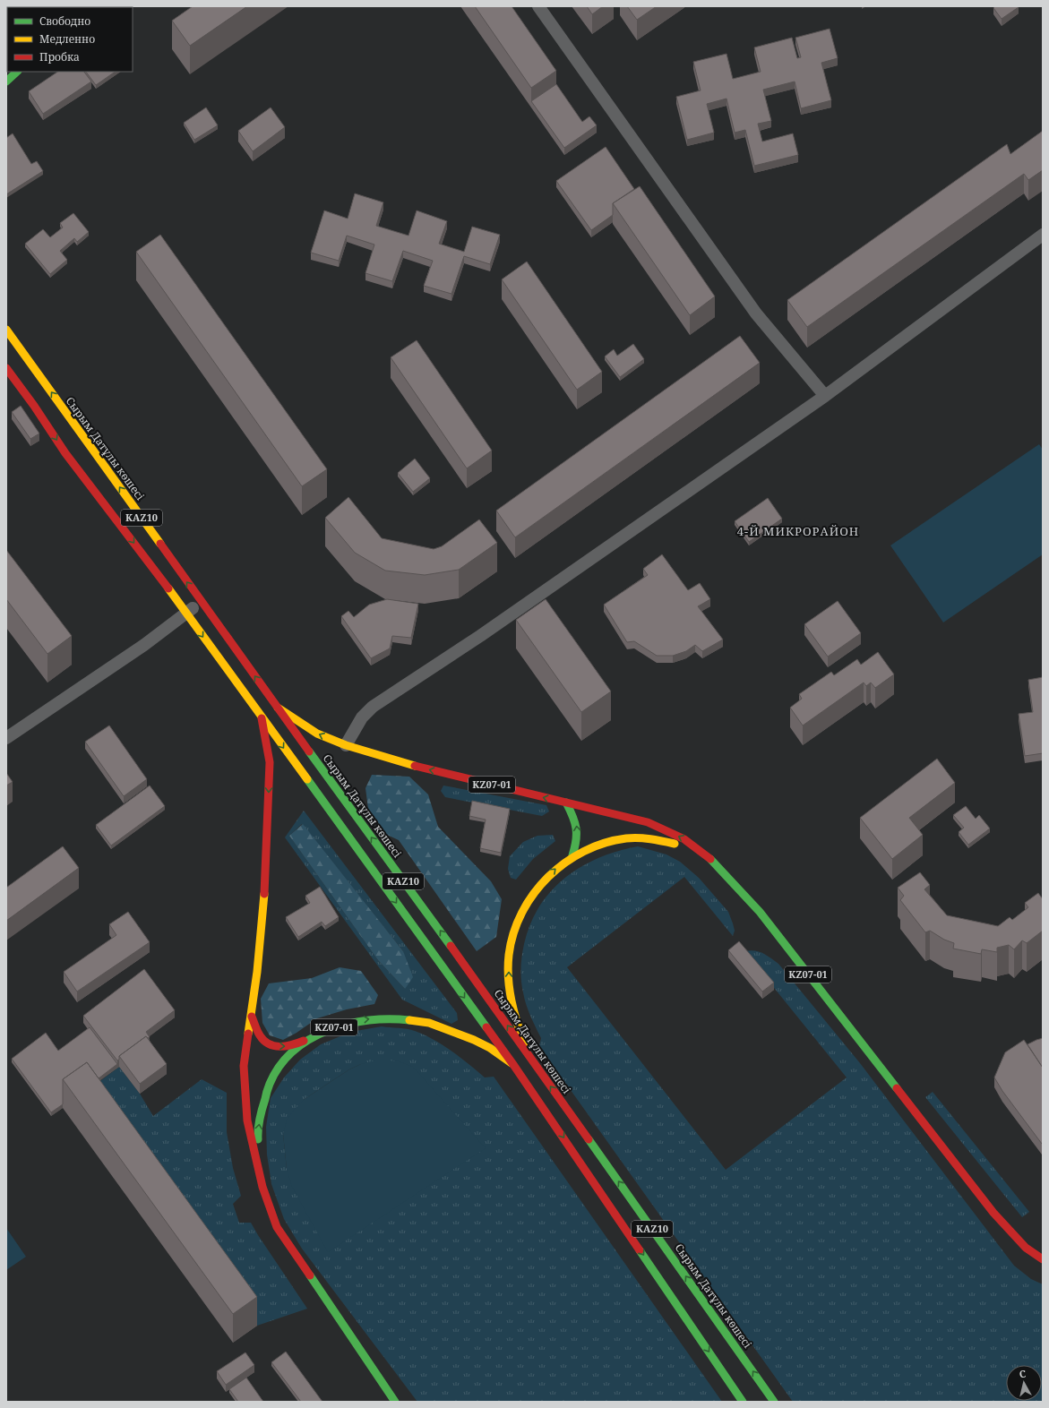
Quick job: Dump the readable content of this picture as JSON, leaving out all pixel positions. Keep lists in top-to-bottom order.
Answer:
{
  "streets": {
    "main road": ["Сырым Датұлы көшесі", "KAZ10", "KZ07-01"]
  },
  "crossings": [
    ["Сырым Датұлы көшесі", "KZ07-01"],
    ["KAZ10", "KZ07-01"]
  ],
  "districts": ["4-Й МИКРОРАЙОН"],
  "legend": ["Свободно", "Медленно", "Пробка"],
  "north": "top"
}
